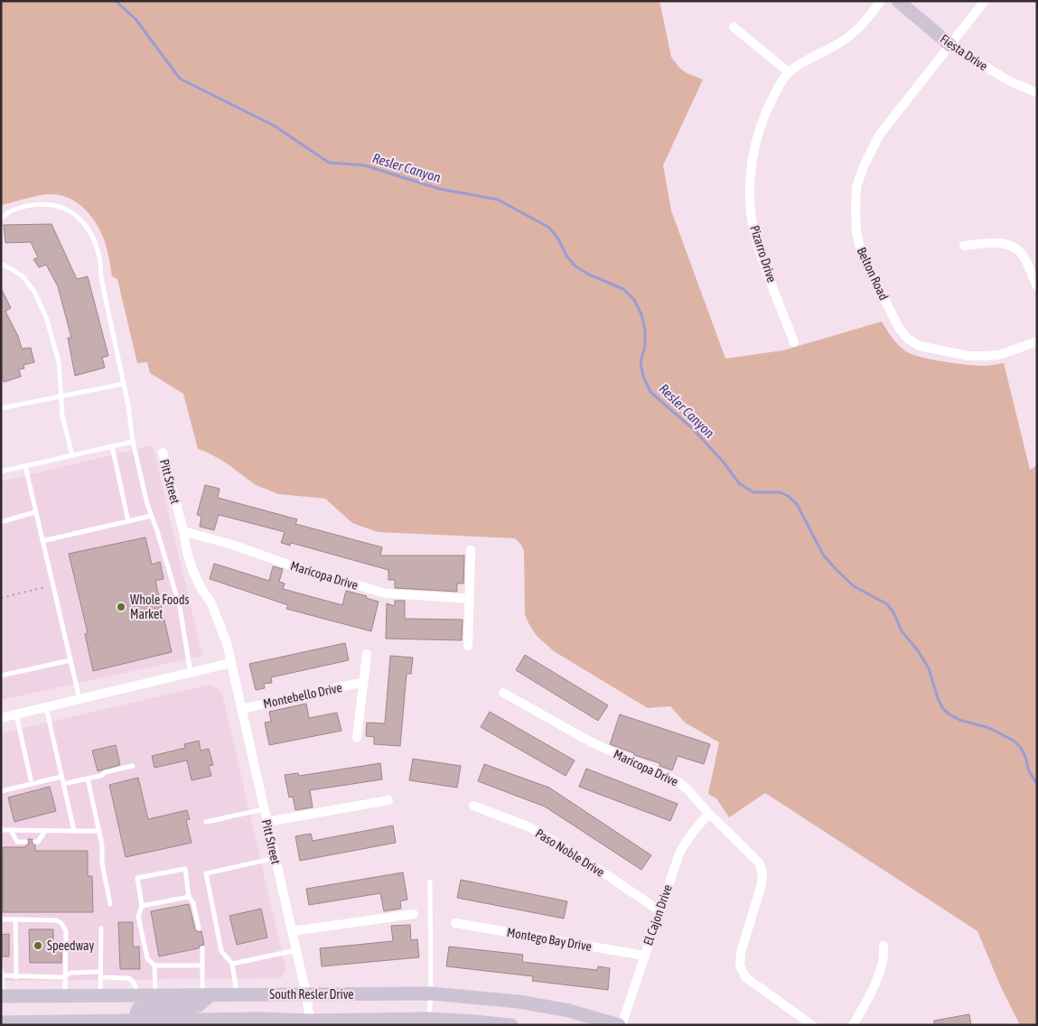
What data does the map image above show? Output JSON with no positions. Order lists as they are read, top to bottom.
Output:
{
  "streets": {
    "main road": ["Fiesta Drive", "South Resler Drive"],
    "street": [
      "Pizarro Drive",
      "Belton Road",
      "Pitt Street",
      "Maricopa Drive",
      "Montebello Drive",
      "Paso Noble Drive",
      "El Cajon Drive",
      "Montego Bay Drive"
    ]
  },
  "crossings": [
    ["Fiesta Drive", "Belton Road"],
    ["Pitt Street", "Maricopa Drive"],
    ["Pitt Street", "Montebello Drive"],
    ["Pitt Street", "South Resler Drive"],
    ["Maricopa Drive", "El Cajon Drive"],
    ["Paso Noble Drive", "El Cajon Drive"],
    ["El Cajon Drive", "Montego Bay Drive"],
    ["El Cajon Drive", "South Resler Drive"]
  ],
  "water": ["Resler Canyon"],
  "places": ["Whole Foods Market", "Speedway"]
}
